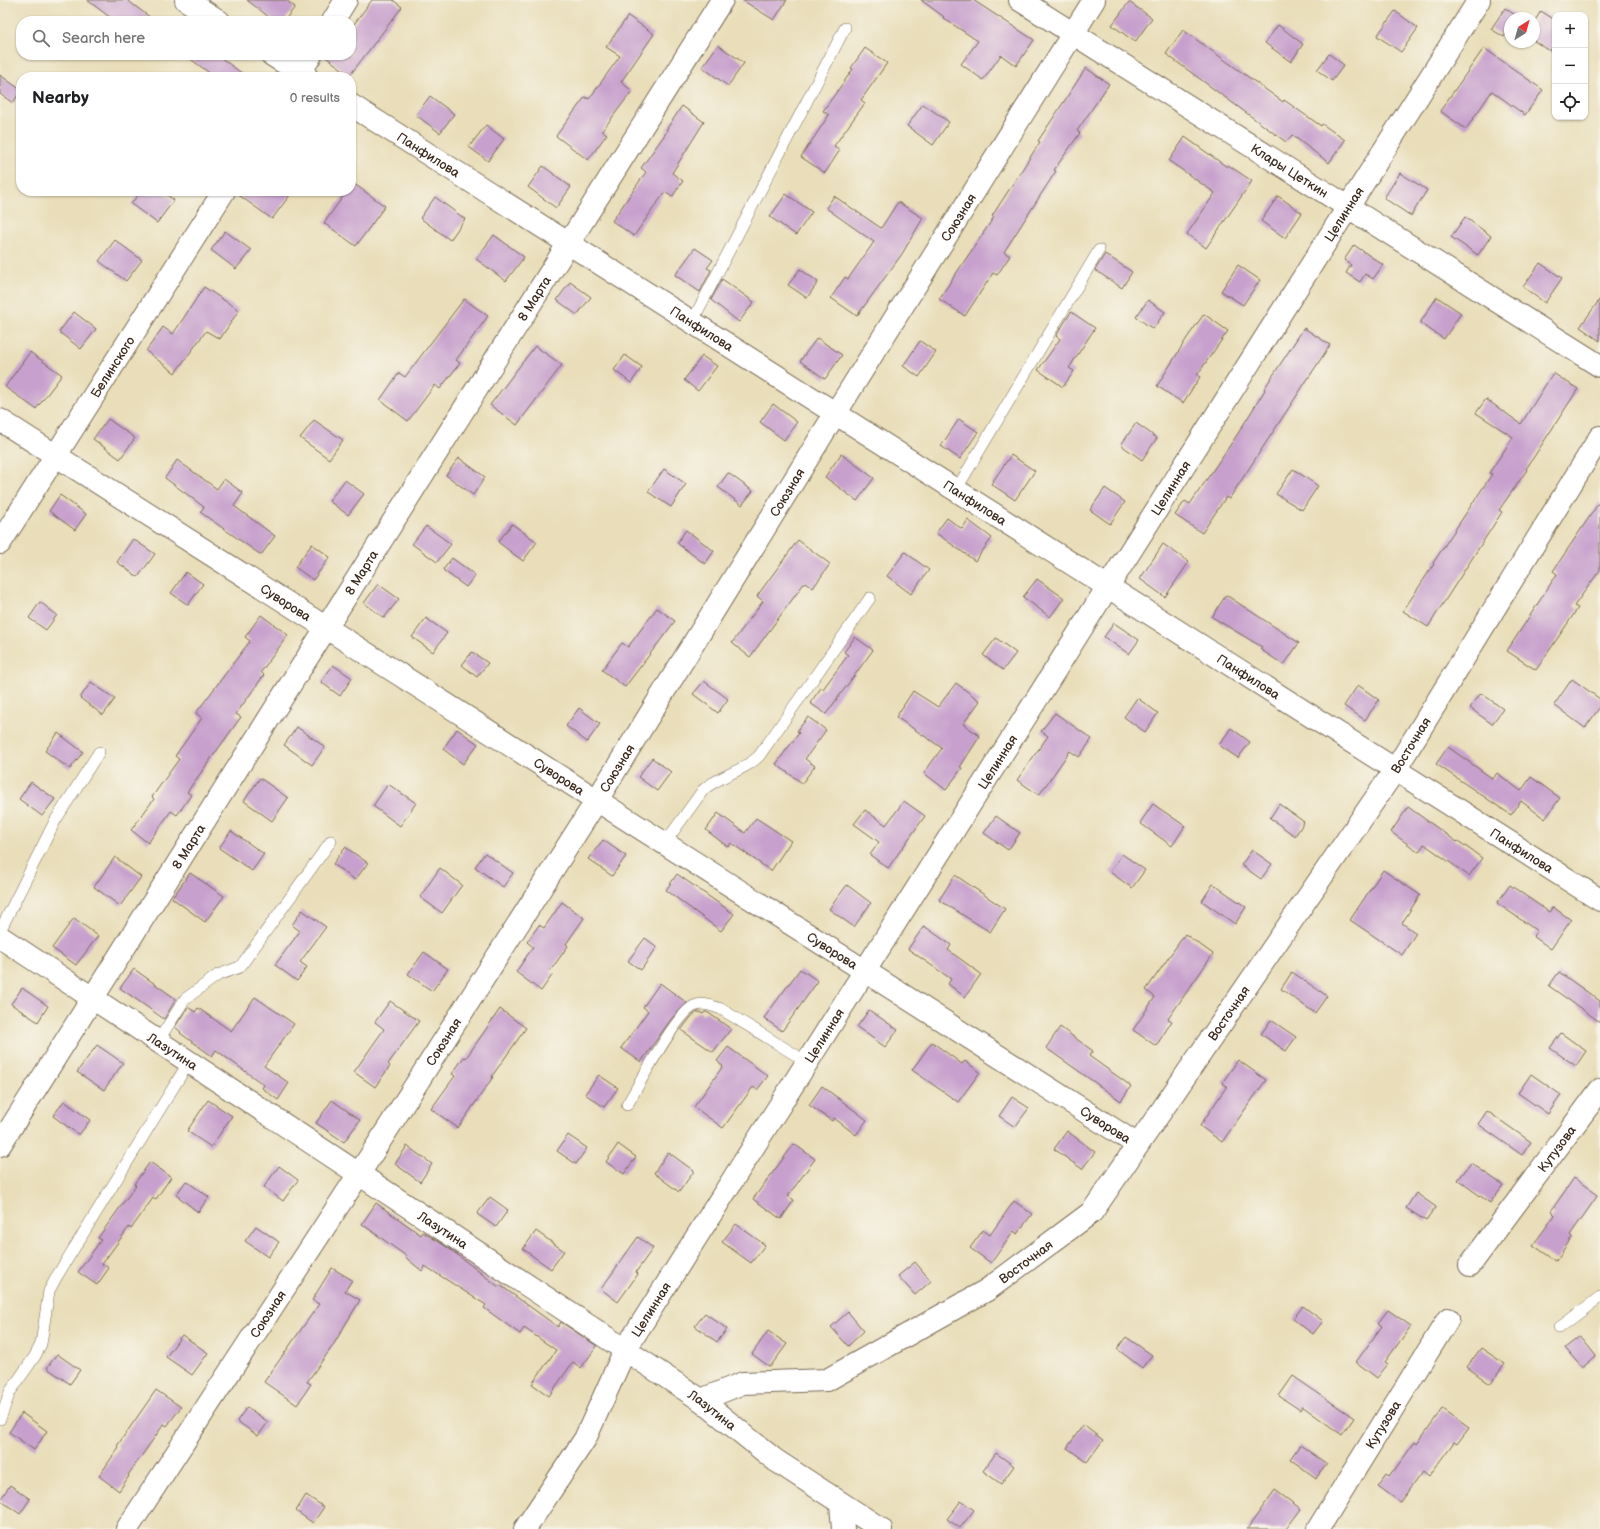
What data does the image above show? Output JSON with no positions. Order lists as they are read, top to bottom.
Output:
{
  "streets": {
    "street": [
      "Панфилова",
      "Клары Цеткин",
      "Целинная",
      "Союзная",
      "8 Марта",
      "Белинского",
      "Суворова",
      "Восточная",
      "Лазутина",
      "Кутузова"
    ]
  },
  "crossings": [
    ["Панфилова", "Целинная"],
    ["Панфилова", "Союзная"],
    ["Панфилова", "8 Марта"],
    ["Панфилова", "Восточная"],
    ["Клары Цеткин", "Целинная"],
    ["Клары Цеткин", "Союзная"],
    ["Целинная", "Суворова"],
    ["Целинная", "Лазутина"],
    ["Союзная", "Суворова"],
    ["Союзная", "Лазутина"],
    ["8 Марта", "Суворова"],
    ["8 Марта", "Лазутина"],
    ["Белинского", "Суворова"],
    ["Суворова", "Восточная"],
    ["Восточная", "Лазутина"]
  ],
  "north": "top right",
  "page": {
    "map_buttons": ["+", "−"],
    "search": "Search here",
    "heading": ["Nearby", "0 results"]
  }
}
